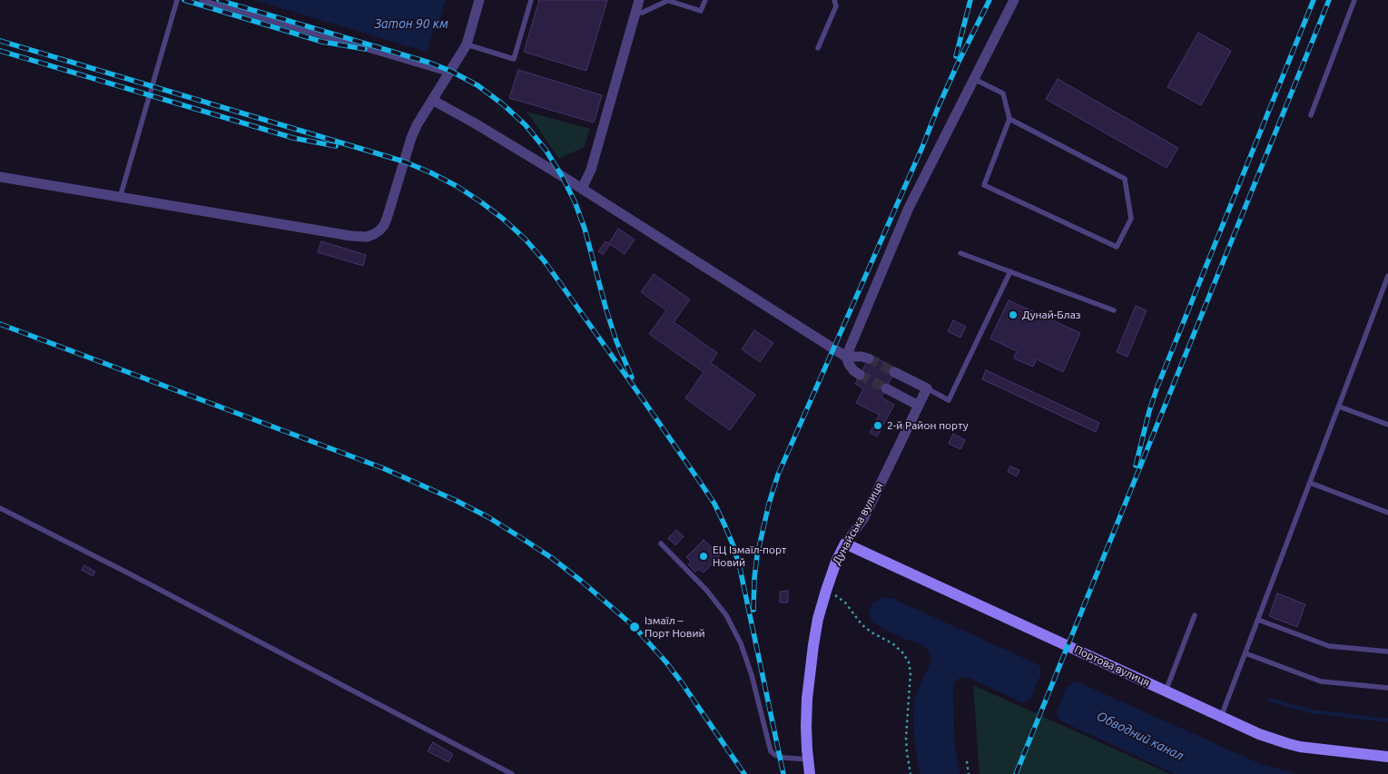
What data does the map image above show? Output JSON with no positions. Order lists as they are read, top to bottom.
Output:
{
  "streets": {
    "street": ["Дунайська вулиця", "Портова вулиця"]
  },
  "crossings": [
    ["Дунайська вулиця", "Портова вулиця"]
  ],
  "water": ["Затон 90 км", "Обводний канал"],
  "places": [
    "Дунай-Блаз",
    "2-й Район порту",
    "ЕЦ Ізмаїл-порт Новий",
    "Ізмаїл – Порт Новий"
  ]
}
